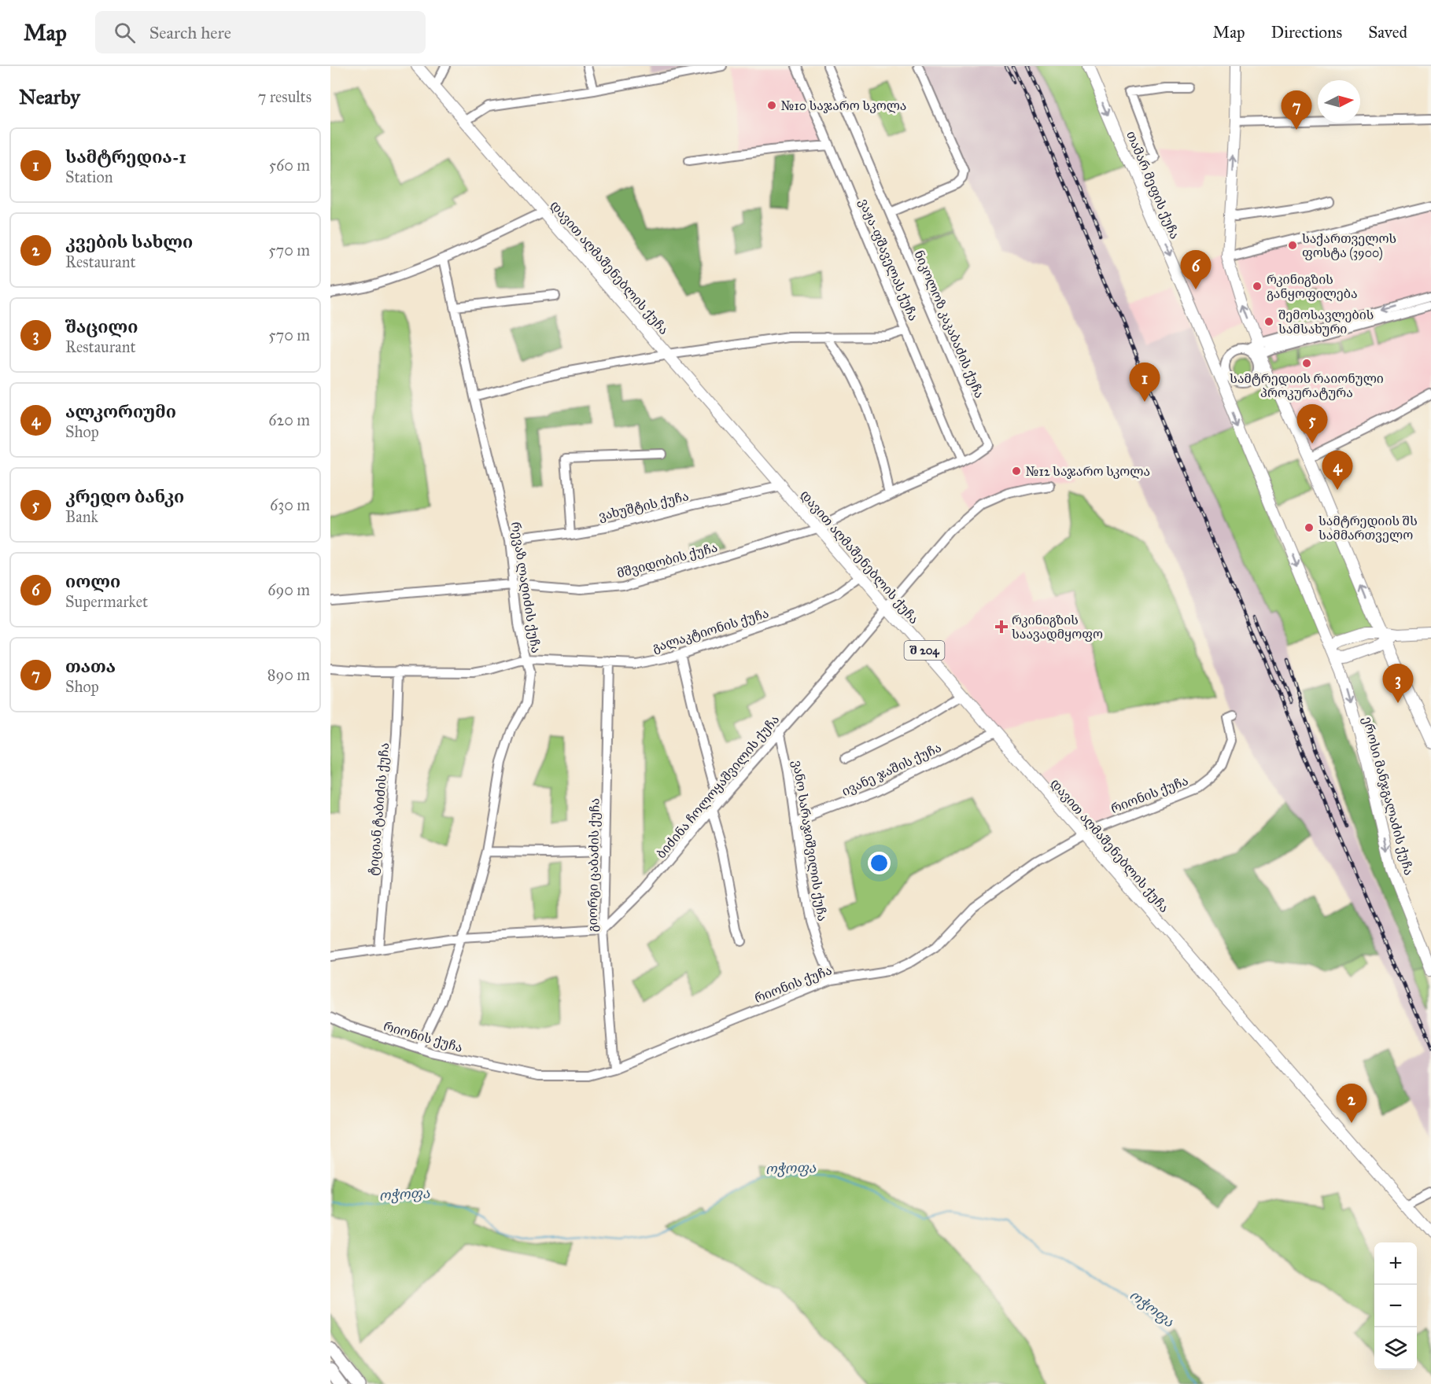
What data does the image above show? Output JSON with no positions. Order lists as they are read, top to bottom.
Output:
{
  "streets": {
    "main road": [
      "თამარ მეფის ქუჩა",
      "დავით აღმაშენებლის ქუჩა",
      "შ 204",
      "ეროსი მანჯგალაძის ქუჩა"
    ],
    "street": [
      "ვაჟა-ფშაველას ქუჩა",
      "ნიკოლოზ კაკაბაძის ქუჩა",
      "ვახუშტის ქუჩა",
      "მშვიდობის ქუჩა",
      "რევაზ ლაღიძის ქუჩა",
      "გალაკტიონის ქუჩა",
      "ივანე ჯაშის ქუჩა",
      "ბიძინა ჩოლოყაშვილის ქუჩა",
      "რიონის ქუჩა",
      "ტიციან ტაბიძის ქუჩა",
      "ვანო სარაჯიშვილის ქუჩა",
      "გიორგი ცაბაძის ქუჩა"
    ]
  },
  "crossings": [
    ["თამარ მეფის ქუჩა", "ეროსი მანჯგალაძის ქუჩა"],
    ["ვაჟა-ფშაველას ქუჩა", "მშვიდობის ქუჩა"],
    ["დავით აღმაშენებლის ქუჩა", "ვახუშტის ქუჩა"],
    ["დავით აღმაშენებლის ქუჩა", "მშვიდობის ქუჩა"],
    ["დავით აღმაშენებლის ქუჩა", "გალაკტიონის ქუჩა"],
    ["დავით აღმაშენებლის ქუჩა", "ივანე ჯაშის ქუჩა"],
    ["დავით აღმაშენებლის ქუჩა", "ბიძინა ჩოლოყაშვილის ქუჩა"],
    ["დავით აღმაშენებლის ქუჩა", "რიონის ქუჩა"],
    ["ნიკოლოზ კაკაბაძის ქუჩა", "მშვიდობის ქუჩა"],
    ["ვახუშტის ქუჩა", "რევაზ ლაღიძის ქუჩა"],
    ["მშვიდობის ქუჩა", "რევაზ ლაღიძის ქუჩა"],
    ["რევაზ ლაღიძის ქუჩა", "გალაკტიონის ქუჩა"],
    ["რევაზ ლაღიძის ქუჩა", "რიონის ქუჩა"],
    ["გალაკტიონის ქუჩა", "ტიციან ტაბიძის ქუჩა"],
    ["გალაკტიონის ქუჩა", "გიორგი ცაბაძის ქუჩა"],
    ["ივანე ჯაშის ქუჩა", "ვანო სარაჯიშვილის ქუჩა"],
    ["ბიძინა ჩოლოყაშვილის ქუჩა", "ვანო სარაჯიშვილის ქუჩა"],
    ["ბიძინა ჩოლოყაშვილის ქუჩა", "გიორგი ცაბაძის ქუჩა"],
    ["რიონის ქუჩა", "ვანო სარაჯიშვილის ქუჩა"],
    ["რიონის ქუჩა", "გიორგი ცაბაძის ქუჩა"]
  ],
  "water": ["ოჭოფა"],
  "places": {
    "other": [
      "№10 საჯარო სკოლა",
      "საქართველოს ფოსტა (3900)",
      "რკინიგზის განყოფილება",
      "შემოსავლების სამსახური",
      "სამტრედიის რაიონული პროკურატურა",
      "№12 საჯარო სკოლა",
      "სამტრედიის შს სამმართველო"
    ],
    "health": ["რკინიგზის საავადმყოფო"]
  },
  "north": "right",
  "page": {
    "header": "Map",
    "search": "Search here",
    "nav": ["Map", "Directions", "Saved"],
    "heading": ["Nearby", "7 results"],
    "pins": [
      "7",
      "6",
      "1",
      "5",
      "4",
      "3",
      "2"
    ],
    "list": [
      {
        "mark": "1",
        "name": "სამტრედია-1",
        "note": "Station",
        "value": "560 m"
      },
      {
        "mark": "2",
        "name": "კვების სახლი",
        "note": "Restaurant",
        "value": "570 m"
      },
      {
        "mark": "3",
        "name": "შაცილი",
        "note": "Restaurant",
        "value": "570 m"
      },
      {
        "mark": "4",
        "name": "ალკორიუმი",
        "note": "Shop",
        "value": "620 m"
      },
      {
        "mark": "5",
        "name": "კრედო ბანკი",
        "note": "Bank",
        "value": "630 m"
      },
      {
        "mark": "6",
        "name": "იოლი",
        "note": "Supermarket",
        "value": "690 m"
      },
      {
        "mark": "7",
        "name": "თათა",
        "note": "Shop",
        "value": "890 m"
      }
    ],
    "map_buttons": ["+", "−"]
  }
}
